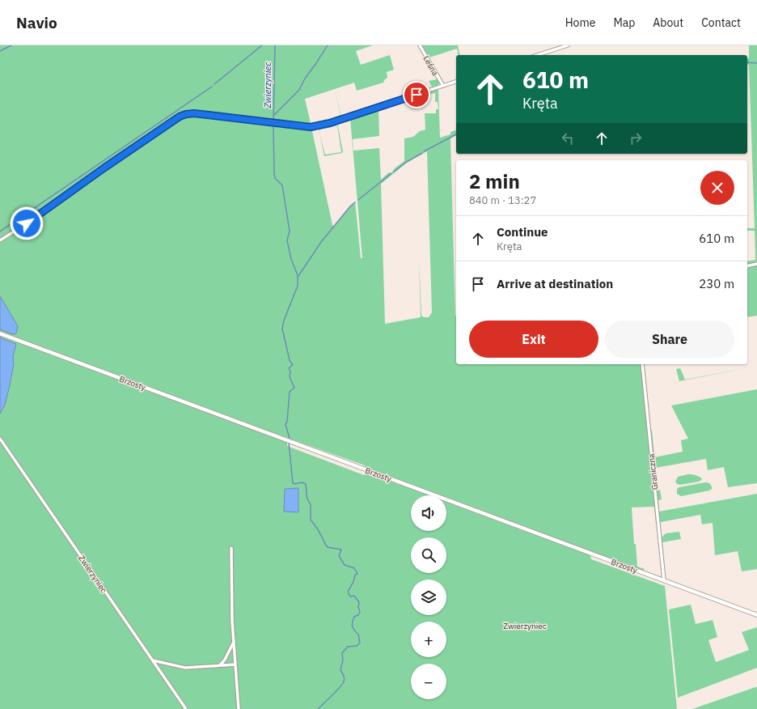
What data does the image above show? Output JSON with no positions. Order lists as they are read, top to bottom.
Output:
{
  "streets": {
    "street": [
      "Leśna",
      "Brzosty",
      "Graniczna",
      "Zwierzyniec"
    ]
  },
  "crossings": [
    ["Brzosty", "Graniczna"]
  ],
  "water": ["Zwierzyniec"],
  "parks": ["Zwierzyniec"],
  "page": {
    "header": "Navio",
    "nav": [
      "Home",
      "Map",
      "About",
      "Contact"
    ],
    "turn": ["610 m", "Kręta"],
    "heading": ["2 min", "840 m · 13:27"],
    "list": [
      {
        "name": "Continue",
        "note": "Kręta",
        "value": "610 m"
      },
      {
        "name": "Arrive at destination",
        "value": "230 m"
      }
    ],
    "buttons": ["Exit", "Share"],
    "map_buttons": ["+", "−"]
  }
}
